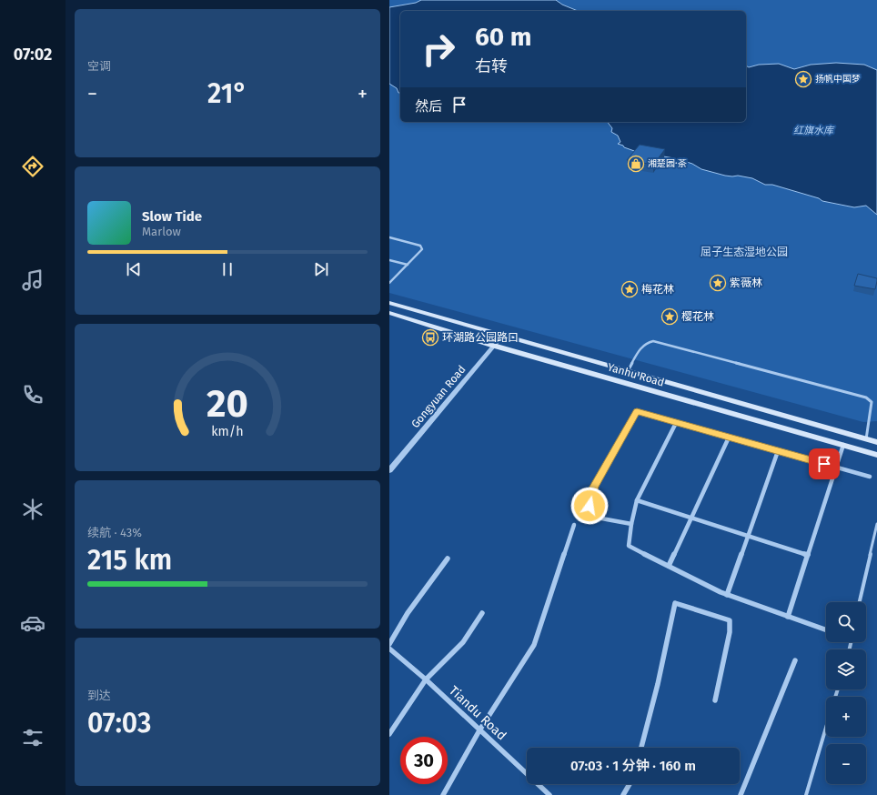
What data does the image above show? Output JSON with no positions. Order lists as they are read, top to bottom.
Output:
{
  "streets": {
    "main road": ["Yanhu Road"],
    "street": ["Gongyuan Road", "Tiandu Road"]
  },
  "crossings": [
    ["Yanhu Road", "Gongyuan Road"]
  ],
  "water": ["红旗水库"],
  "parks": ["屈子生态湿地公园"],
  "places": {
    "place": [
      "扬帆中国梦",
      "紫薇林",
      "梅花林",
      "樱花林"
    ],
    "shop": ["湘楚园·茶"],
    "bus stop": ["环湖路公园路口"]
  },
  "page": {
    "tabs": "07:02",
    "tile": [
      "空调",
      ["续航 · 43%", "215 km"],
      ["到达", "07:03"]
    ],
    "turn": ["60 m", "右转"],
    "heat": ["−", "21°", "+"],
    "then": "然后",
    "song": ["Slow Tide", "Marlow"],
    "map_buttons": ["+", "−"],
    "limit": "30",
    "trip": "07:03 · 1 分钟 · 160 m",
    "gauge": ["20", "km/h"]
  }
}
